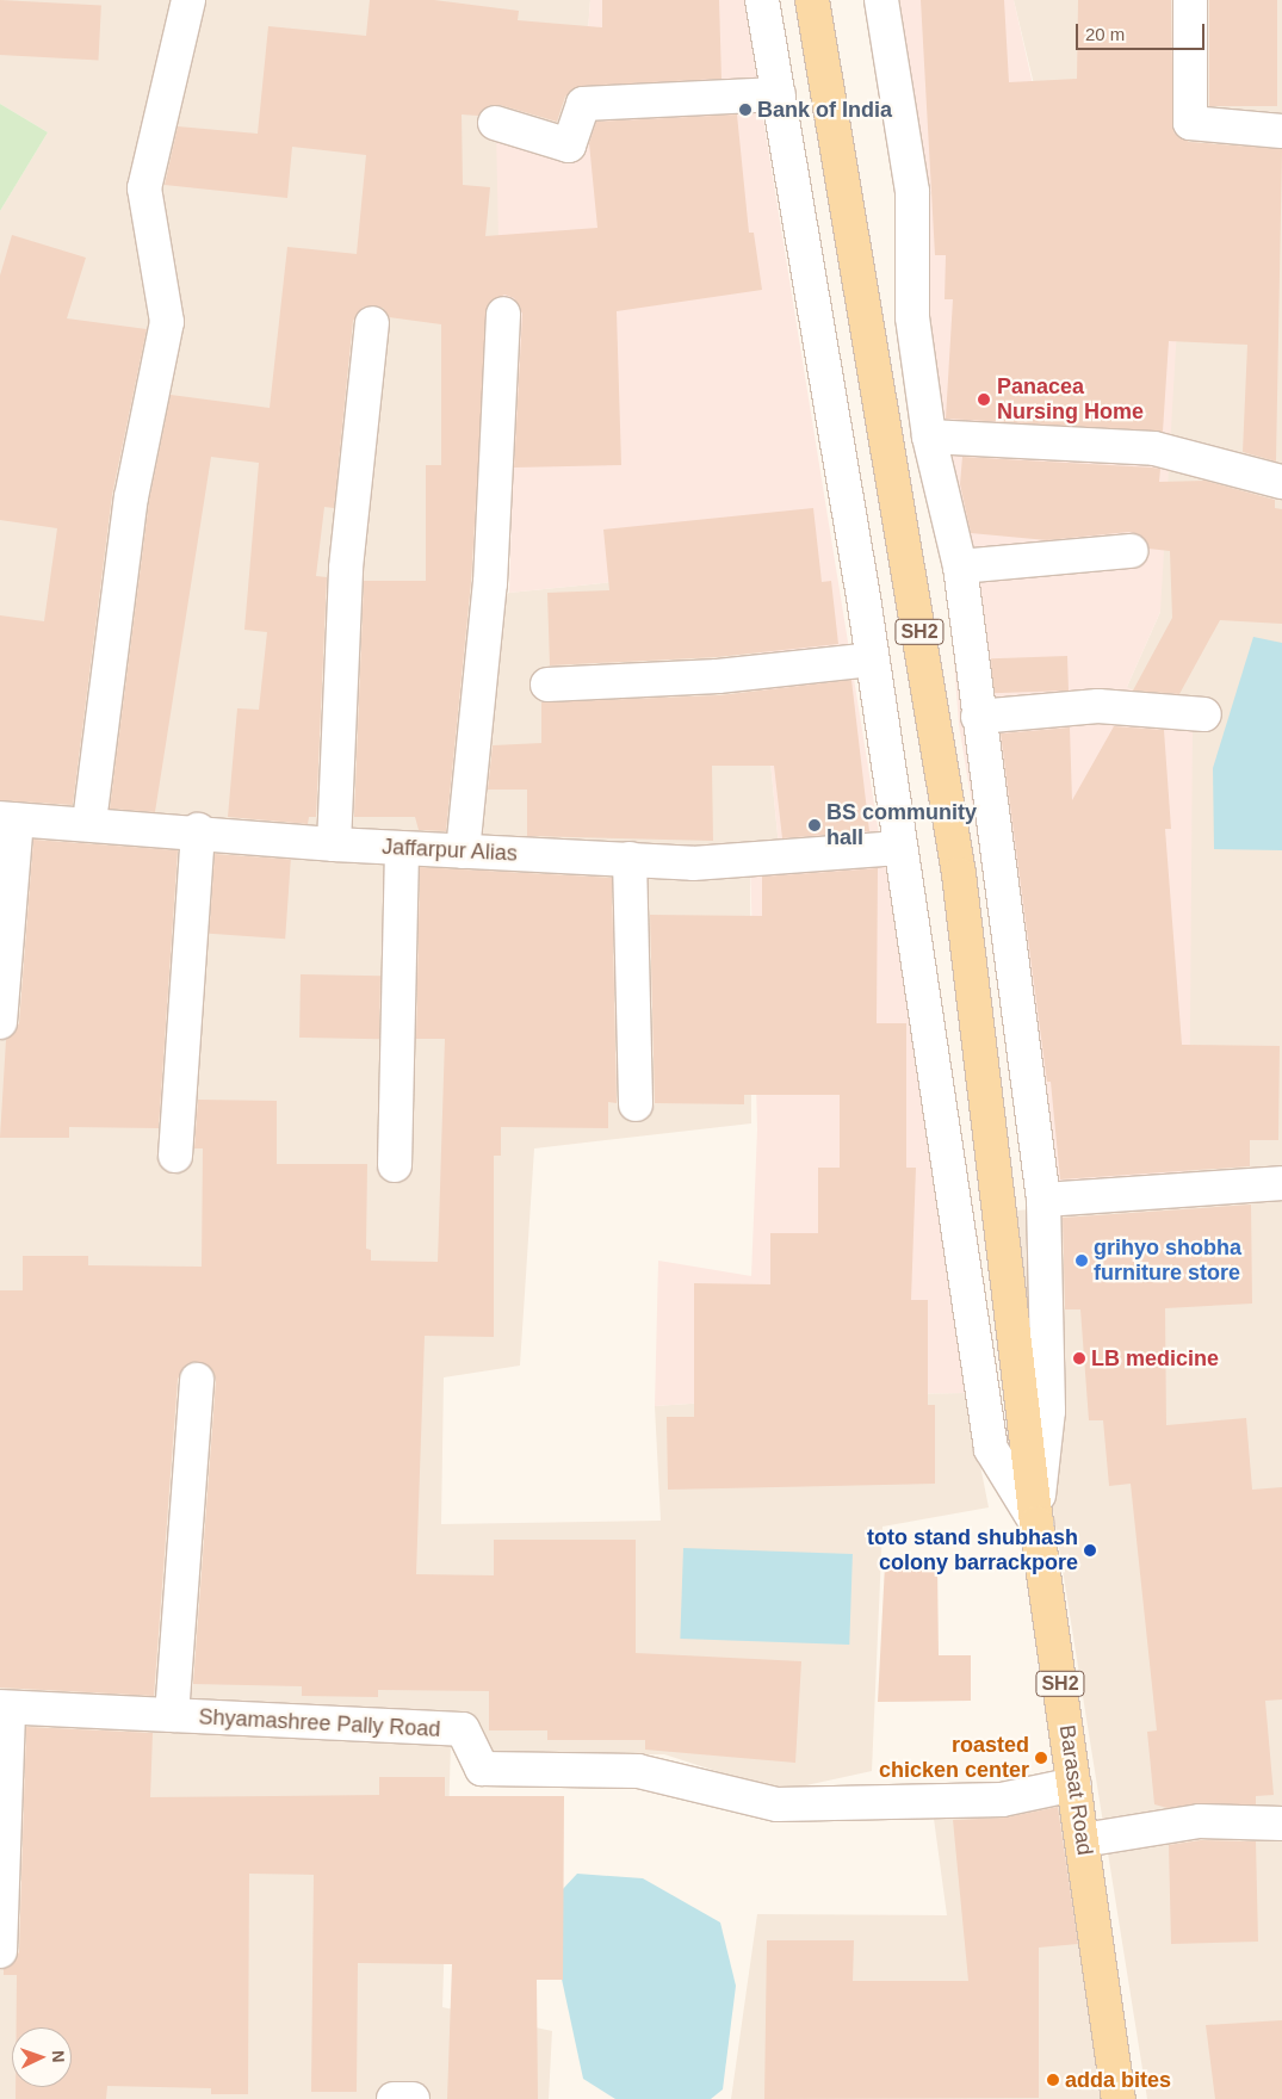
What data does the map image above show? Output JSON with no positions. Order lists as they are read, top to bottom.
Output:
{
  "streets": {
    "main road": ["SH2", "Barasat Road"],
    "street": ["Jaffarpur Alias", "Shyamashree Pally Road"]
  },
  "crossings": [
    ["Shyamashree Pally Road", "Barasat Road"]
  ],
  "places": [
    "Bank of India",
    "Panacea Nursing Home",
    "BS community hall",
    "grihyo shobha furniture store",
    "LB medicine",
    "toto stand shubhash colony barrackpore",
    "roasted chicken center",
    "adda bites"
  ],
  "scale_bar": "20 m",
  "north": "right"
}
